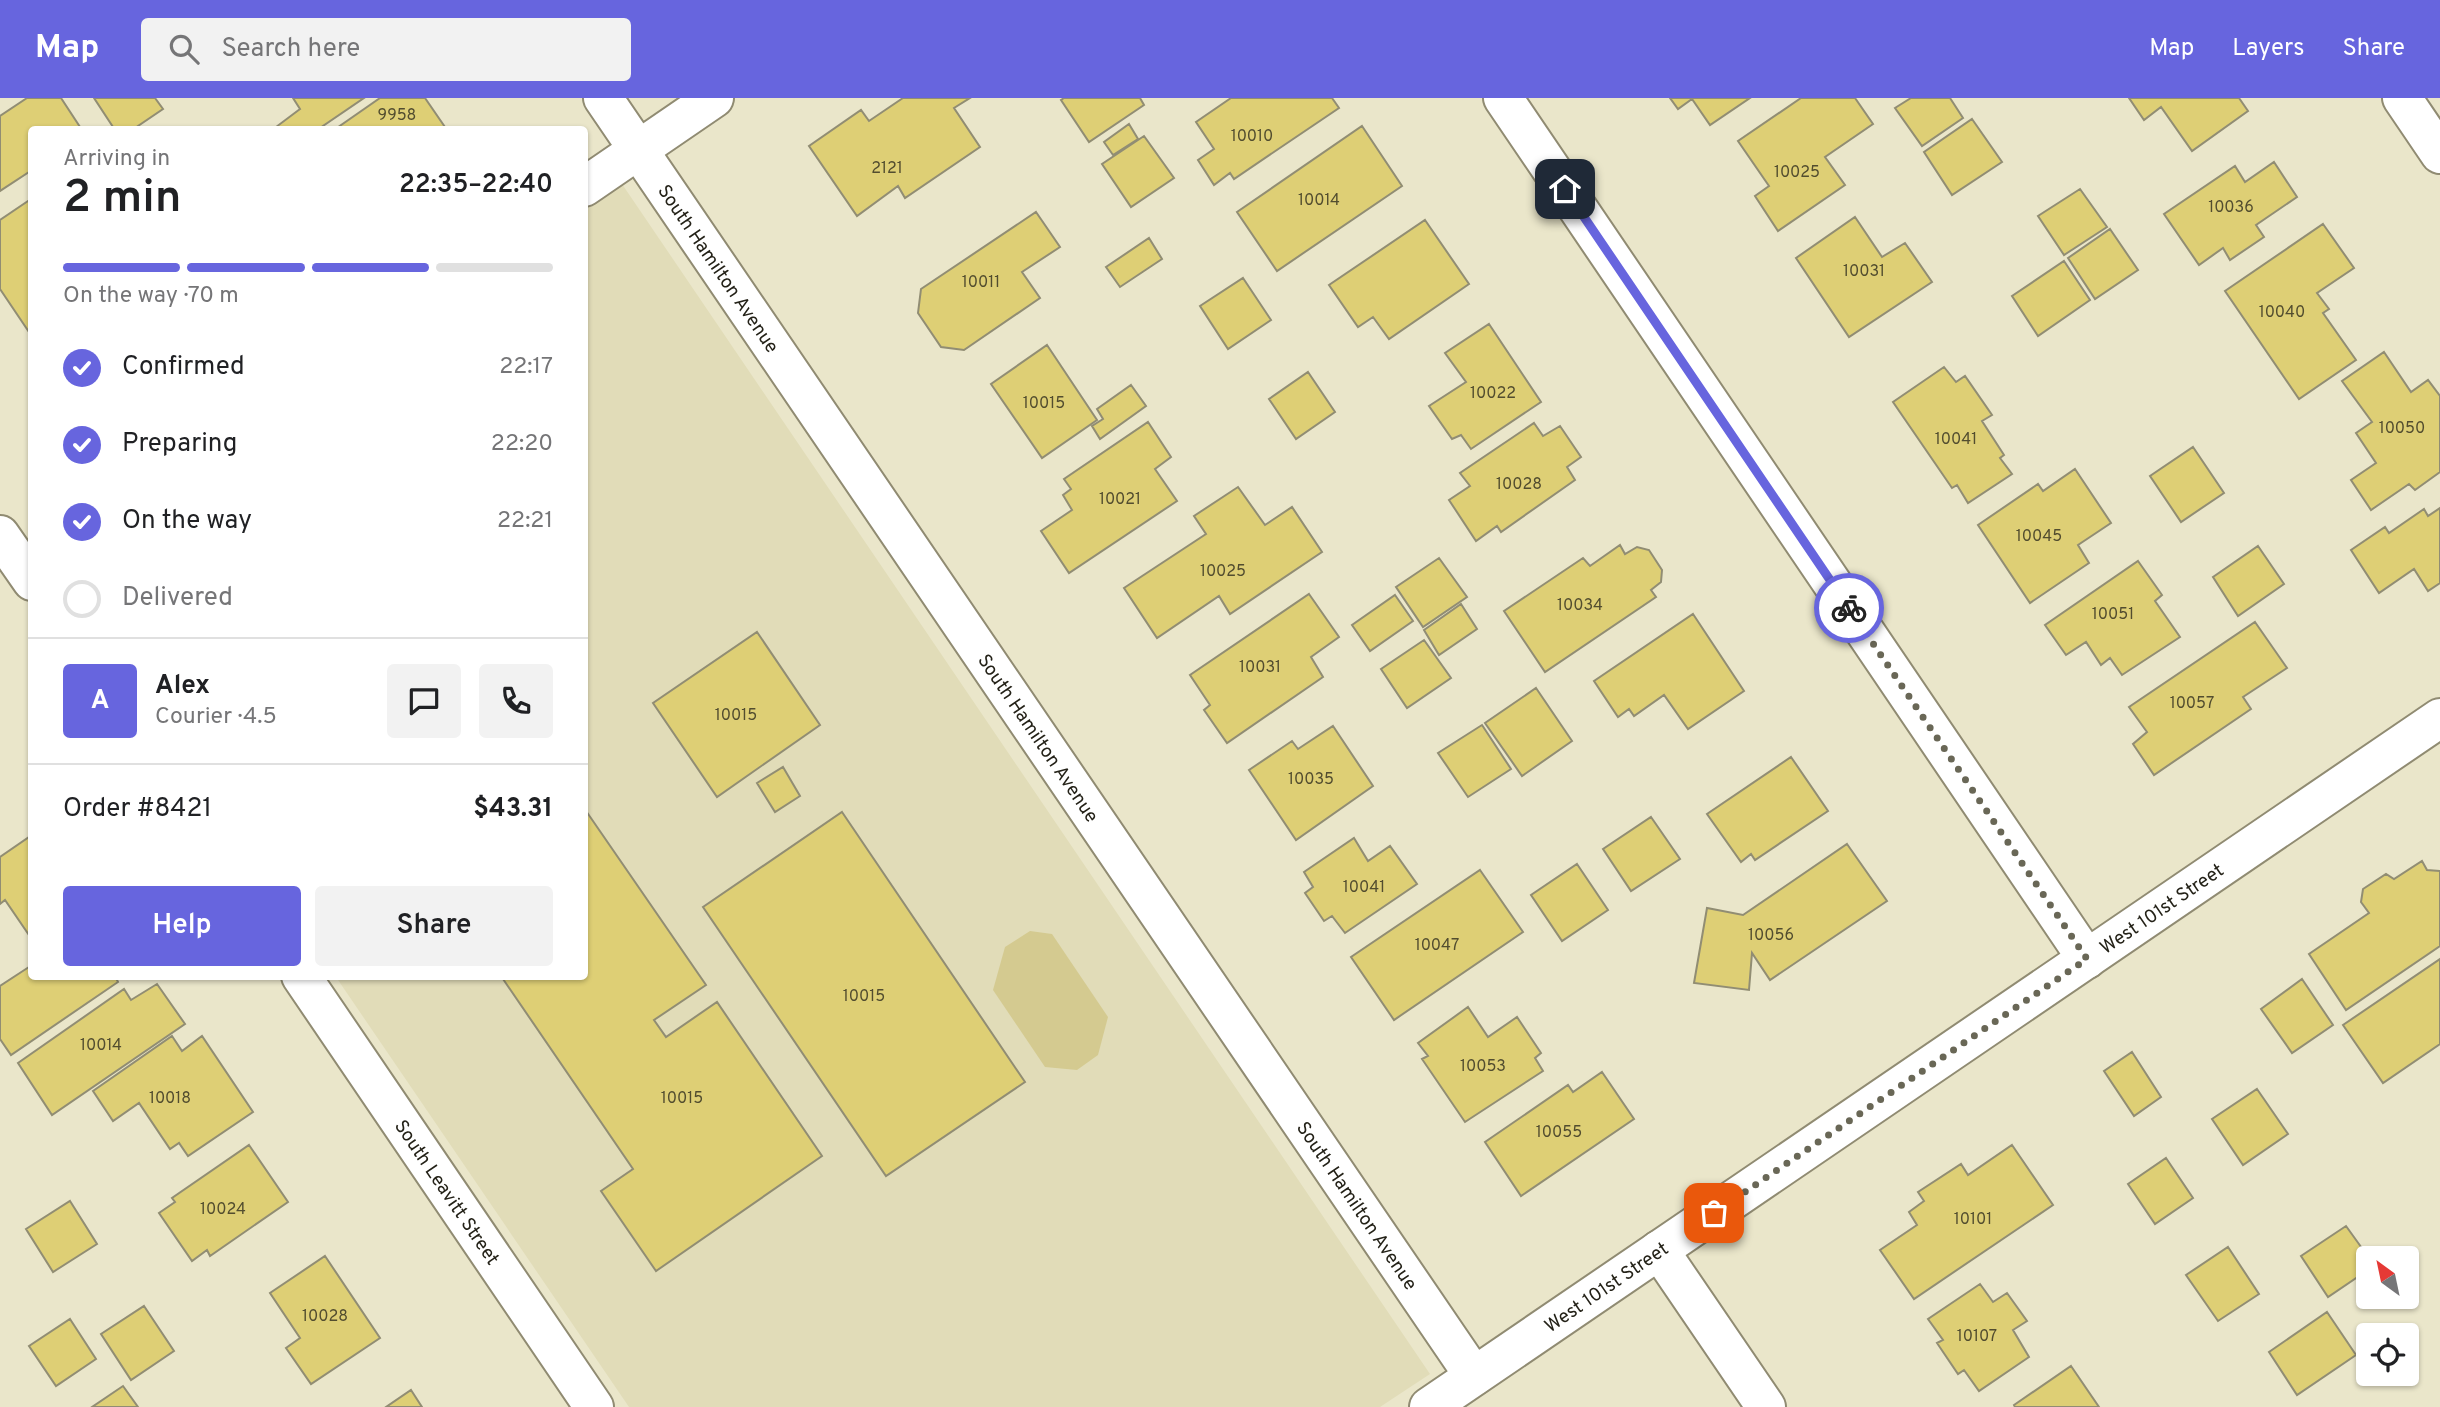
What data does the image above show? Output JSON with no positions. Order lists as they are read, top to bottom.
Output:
{
  "streets": {
    "street": ["South Hamilton Avenue", "West 101st Street", "South Leavitt Street"]
  },
  "crossings": [
    ["South Hamilton Avenue", "West 101st Street"]
  ],
  "house_numbers": [
    "9958",
    "10010",
    "2121",
    "10025",
    "10014",
    "10036",
    "10031",
    "10011",
    "10040",
    "10022",
    "10015",
    "10050",
    "10041",
    "10028",
    "10021",
    "10045",
    "10025",
    "10034",
    "10051",
    "10031",
    "10057",
    "10015",
    "10035",
    "10041",
    "10056",
    "10047",
    "10015",
    "10014",
    "10053",
    "10018",
    "10015",
    "10055",
    "10024",
    "10101",
    "10028",
    "10107"
  ],
  "north": "top left",
  "page": {
    "header": "Map",
    "search": "Search here",
    "nav": ["Map", "Layers", "Share"],
    "heading": ["2 min", "Arriving in", "22:35–22:40"],
    "panel": [
      "Alex",
      "Courier · 4.5",
      "Order #8421",
      "$43.31"
    ],
    "bar": "On the way · 70 m",
    "list": [
      ["Confirmed", "22:17"],
      ["Preparing", "22:20"],
      ["On the way", "22:21"],
      "Delivered"
    ],
    "round": "A",
    "buttons": ["Help", "Share"]
  }
}
